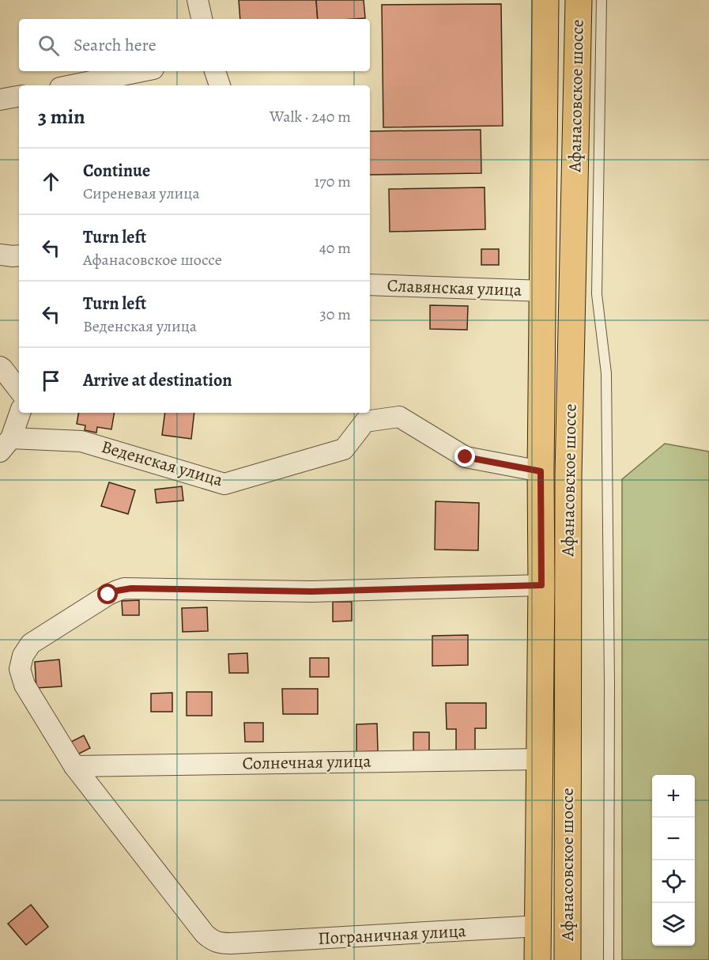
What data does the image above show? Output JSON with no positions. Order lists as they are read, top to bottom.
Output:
{
  "streets": {
    "main road": ["Афанасовское шоссе"],
    "street": [
      "Славянская улица",
      "Веденская улица",
      "Солнечная улица",
      "Пограничная улица"
    ]
  },
  "crossings": [
    ["Афанасовское шоссе", "Славянская улица"],
    ["Афанасовское шоссе", "Веденская улица"],
    ["Афанасовское шоссе", "Солнечная улица"],
    ["Афанасовское шоссе", "Пограничная улица"],
    ["Солнечная улица", "Пограничная улица"]
  ],
  "page": {
    "search": "Search here",
    "heading": ["3 min", "Walk · 240 m"],
    "list": [
      ["Continue", "Сиреневая улица", "170 m"],
      ["Turn left", "Афанасовское шоссе", "40 m"],
      ["Turn left", "Веденская улица", "30 m"],
      "Arrive at destination"
    ],
    "map_buttons": ["+", "−"]
  }
}
